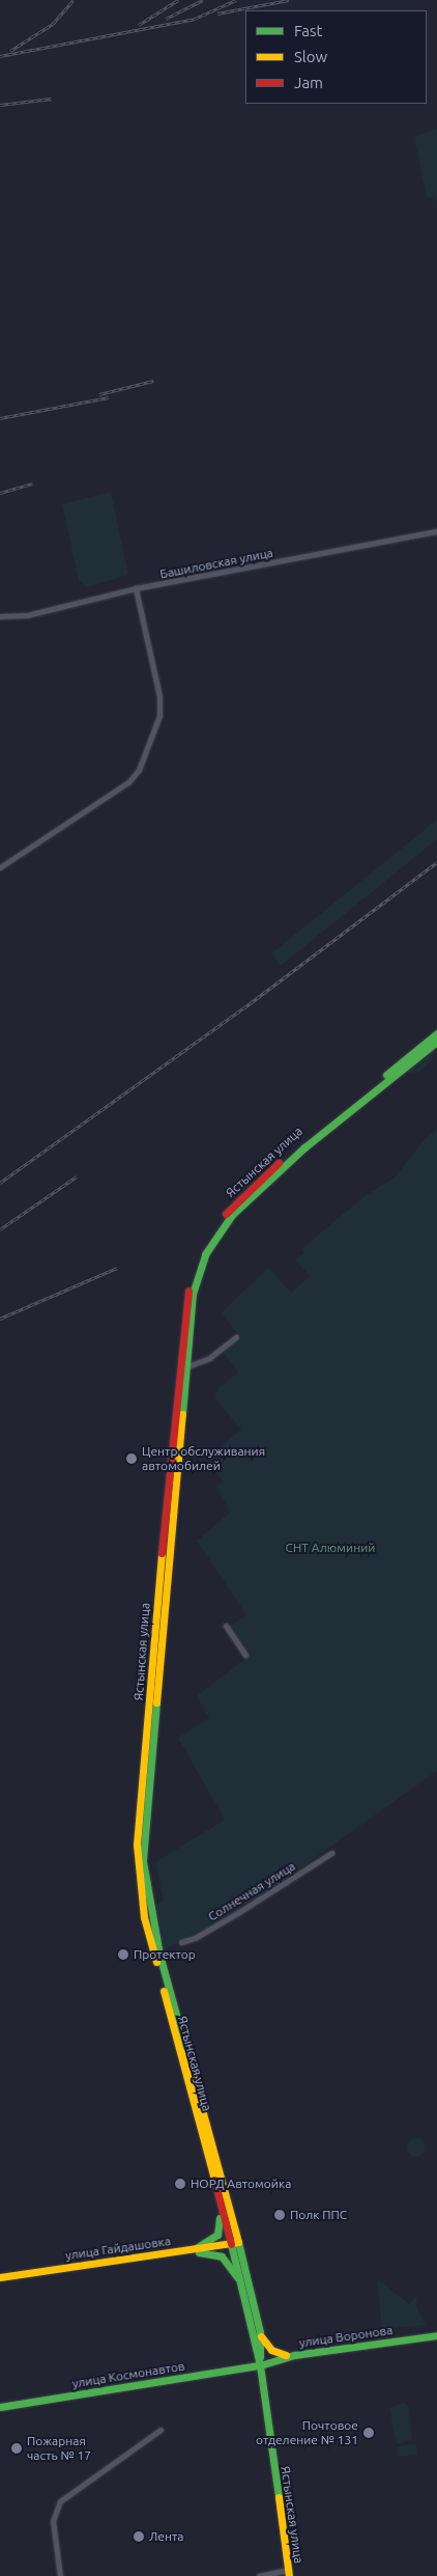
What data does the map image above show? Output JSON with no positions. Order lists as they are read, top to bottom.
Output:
{
  "streets": {
    "main road": [
      "Ястынская улица",
      "улица Гайдашовка",
      "улица Воронова",
      "улица Космонавтов"
    ],
    "street": ["Башиловская улица", "Солнечная улица"]
  },
  "crossings": [
    ["Ястынская улица", "улица Гайдашовка"],
    ["Ястынская улица", "улица Воронова"],
    ["Ястынская улица", "улица Космонавтов"],
    ["улица Воронова", "улица Космонавтов"]
  ],
  "parks": ["СНТ Алюминий"],
  "places": [
    "Центр обслуживания автомобилей",
    "Протектор",
    "НОРД Автомойка",
    "Полк ППС",
    "Почтовое отделение № 131",
    "Пожарная часть № 17",
    "Лента"
  ],
  "legend": ["Fast", "Slow", "Jam"]
}
